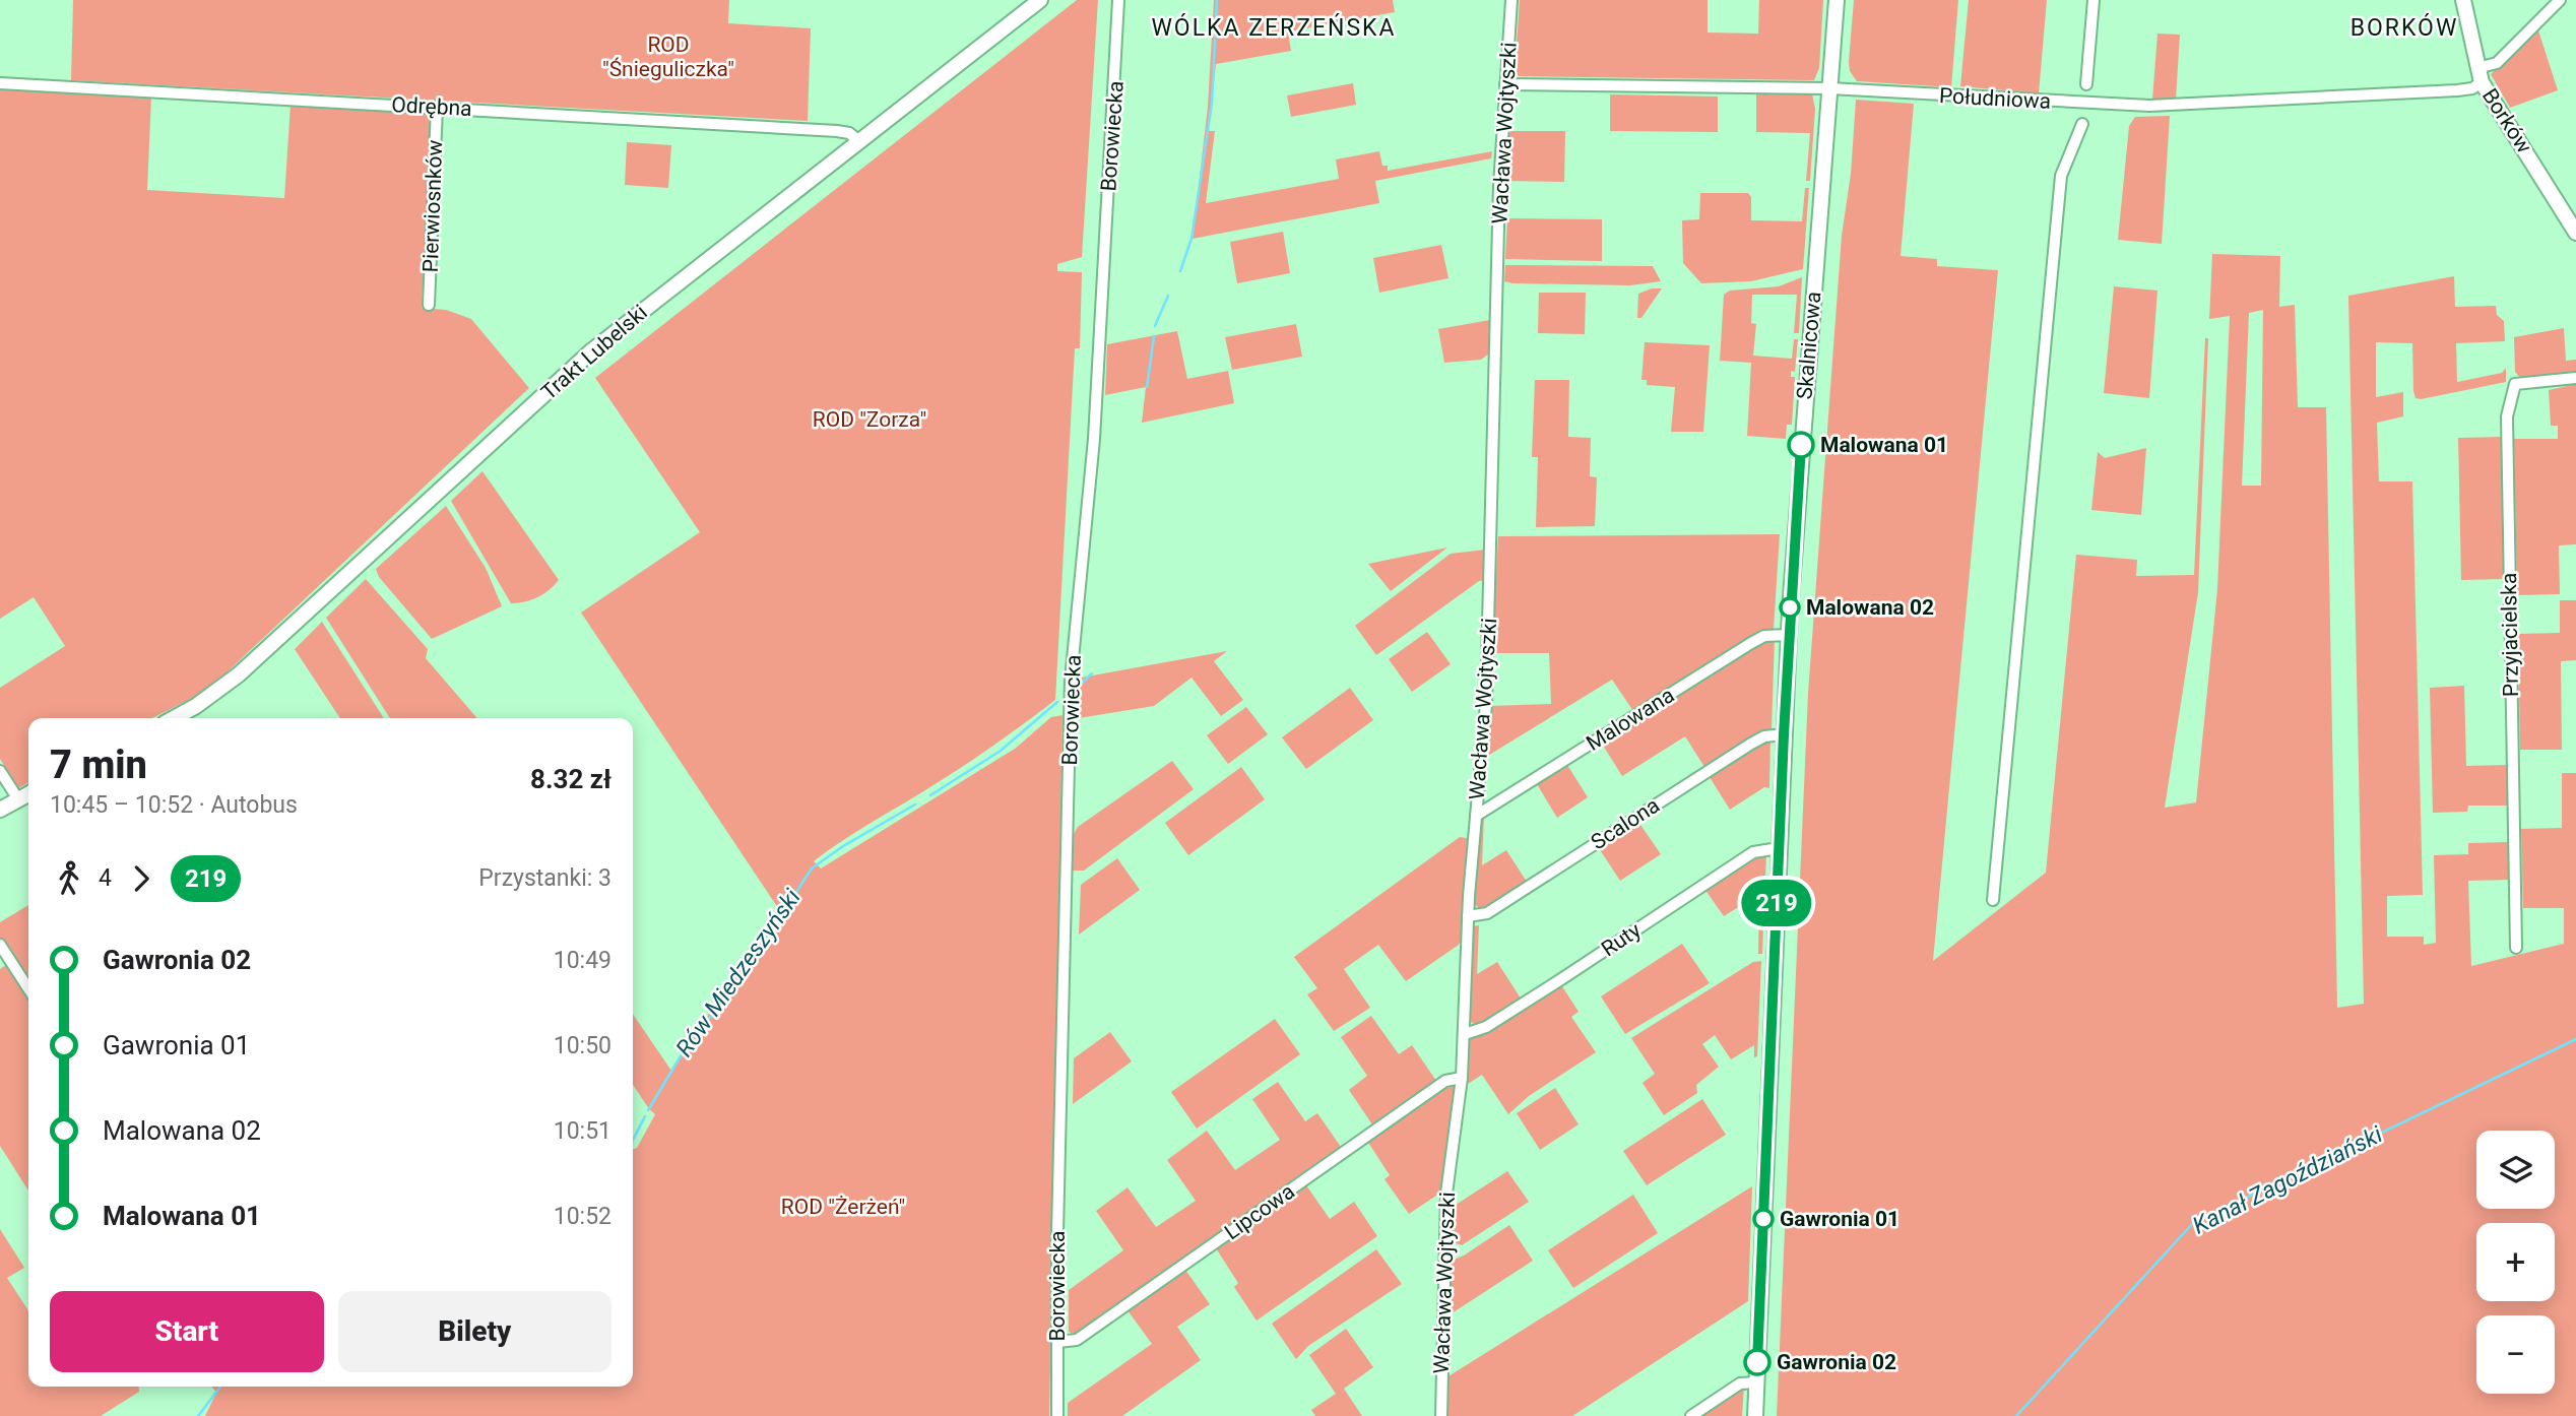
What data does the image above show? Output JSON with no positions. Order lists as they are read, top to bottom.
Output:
{
  "streets": {
    "street": [
      "Południowa",
      "Odrębna",
      "Borków",
      "Wacława Wojtyszki",
      "Borowiecka",
      "Pierwiosnków",
      "Skalnicowa",
      "Trakt Lubelski",
      "Przyjacielska",
      "Malowana",
      "Scalona",
      "Ruty",
      "Lipcowa"
    ]
  },
  "crossings": [
    ["Południowa", "Borków"],
    ["Południowa", "Wacława Wojtyszki"],
    ["Południowa", "Skalnicowa"],
    ["Odrębna", "Pierwiosnków"],
    ["Odrębna", "Trakt Lubelski"],
    ["Wacława Wojtyszki", "Malowana"],
    ["Wacława Wojtyszki", "Scalona"],
    ["Wacława Wojtyszki", "Ruty"],
    ["Wacława Wojtyszki", "Lipcowa"],
    ["Borowiecka", "Lipcowa"],
    ["Skalnicowa", "Malowana"],
    ["Skalnicowa", "Scalona"],
    ["Skalnicowa", "Ruty"]
  ],
  "districts": ["WÓLKA ZERZEŃSKA", "BORKÓW"],
  "water": ["Rów Miedzeszyński", "Kanał Zagoździański"],
  "parks": ["ROD \"Śnieguliczka\"", "ROD \"Zorza\"", "ROD \"Żerżeń\""],
  "places": [
    "Malowana 01",
    "Malowana 02",
    "Gawronia 01",
    "Gawronia 02"
  ],
  "lines": ["bus line 219"],
  "page": {
    "on_map": "219",
    "heading": ["7 min", "10:45 – 10:52 · Autobus", "8.32 zł"],
    "legs": ["4", "219", "Przystanki: 3"],
    "list": [
      {
        "name": "Gawronia 02",
        "value": "10:49"
      },
      {
        "name": "Gawronia 01",
        "value": "10:50"
      },
      {
        "name": "Malowana 02",
        "value": "10:51"
      },
      {
        "name": "Malowana 01",
        "value": "10:52"
      }
    ],
    "map_buttons": ["+", "−"],
    "buttons": ["Start", "Bilety"]
  }
}
